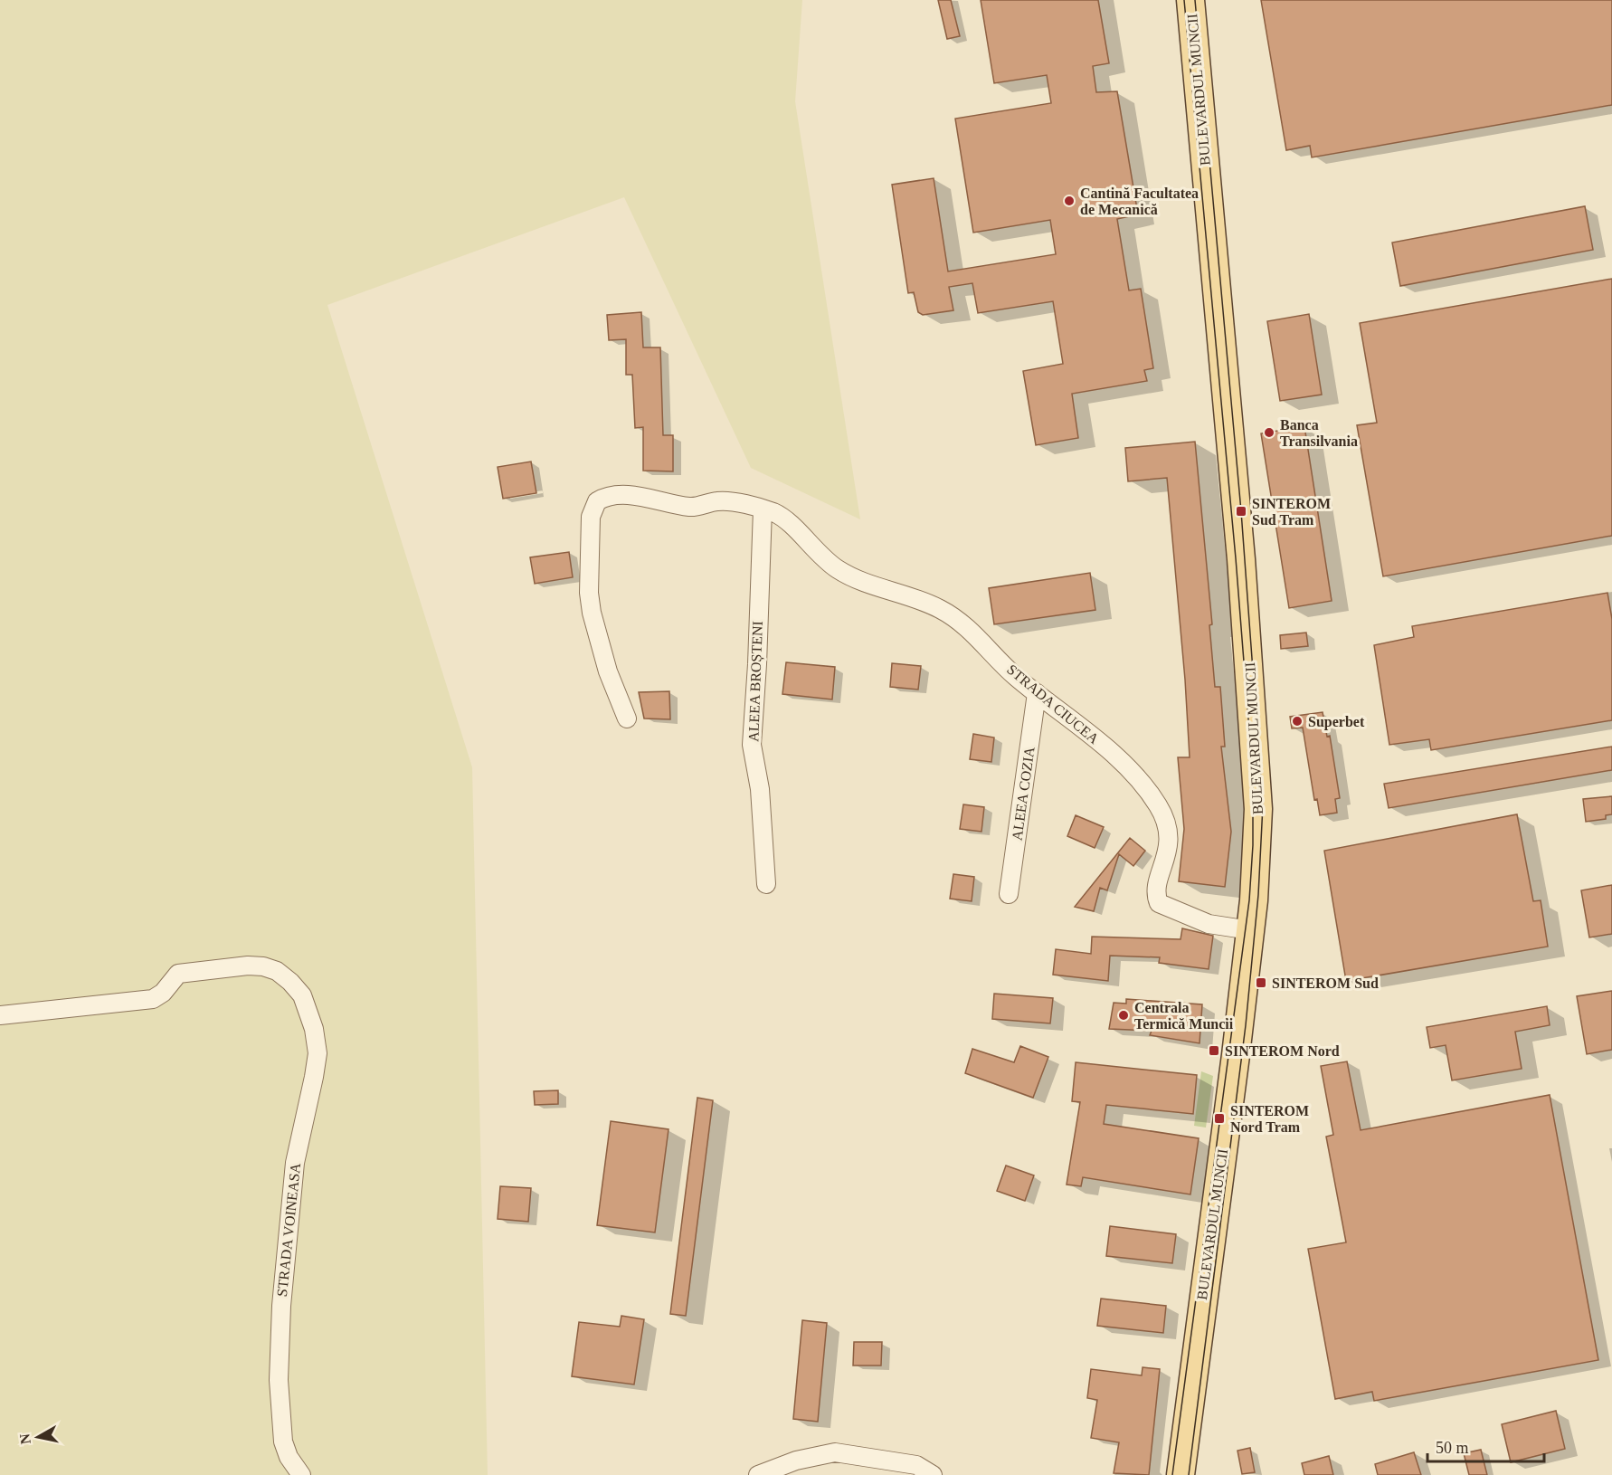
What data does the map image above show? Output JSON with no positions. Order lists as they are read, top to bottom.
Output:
{
  "streets": {
    "main road": ["BULEVARDUL MUNCII"],
    "street": [
      "ALEEA BROȘTENI",
      "STRADA CIUCEA",
      "ALEEA COZIA",
      "STRADA VOINEASA"
    ]
  },
  "crossings": [
    ["BULEVARDUL MUNCII", "STRADA CIUCEA"],
    ["ALEEA BROȘTENI", "STRADA CIUCEA"],
    ["STRADA CIUCEA", "ALEEA COZIA"]
  ],
  "places": {
    "other": [
      "Cantină Facultatea de Mecanică",
      "Banca Transilvania",
      "Superbet",
      "Centrala Termică Muncii"
    ],
    "transit": [
      "SINTEROM Sud Tram",
      "SINTEROM Sud",
      "SINTEROM Nord",
      "SINTEROM Nord Tram"
    ]
  },
  "scale_bar": "50 m",
  "north": "left"
}
